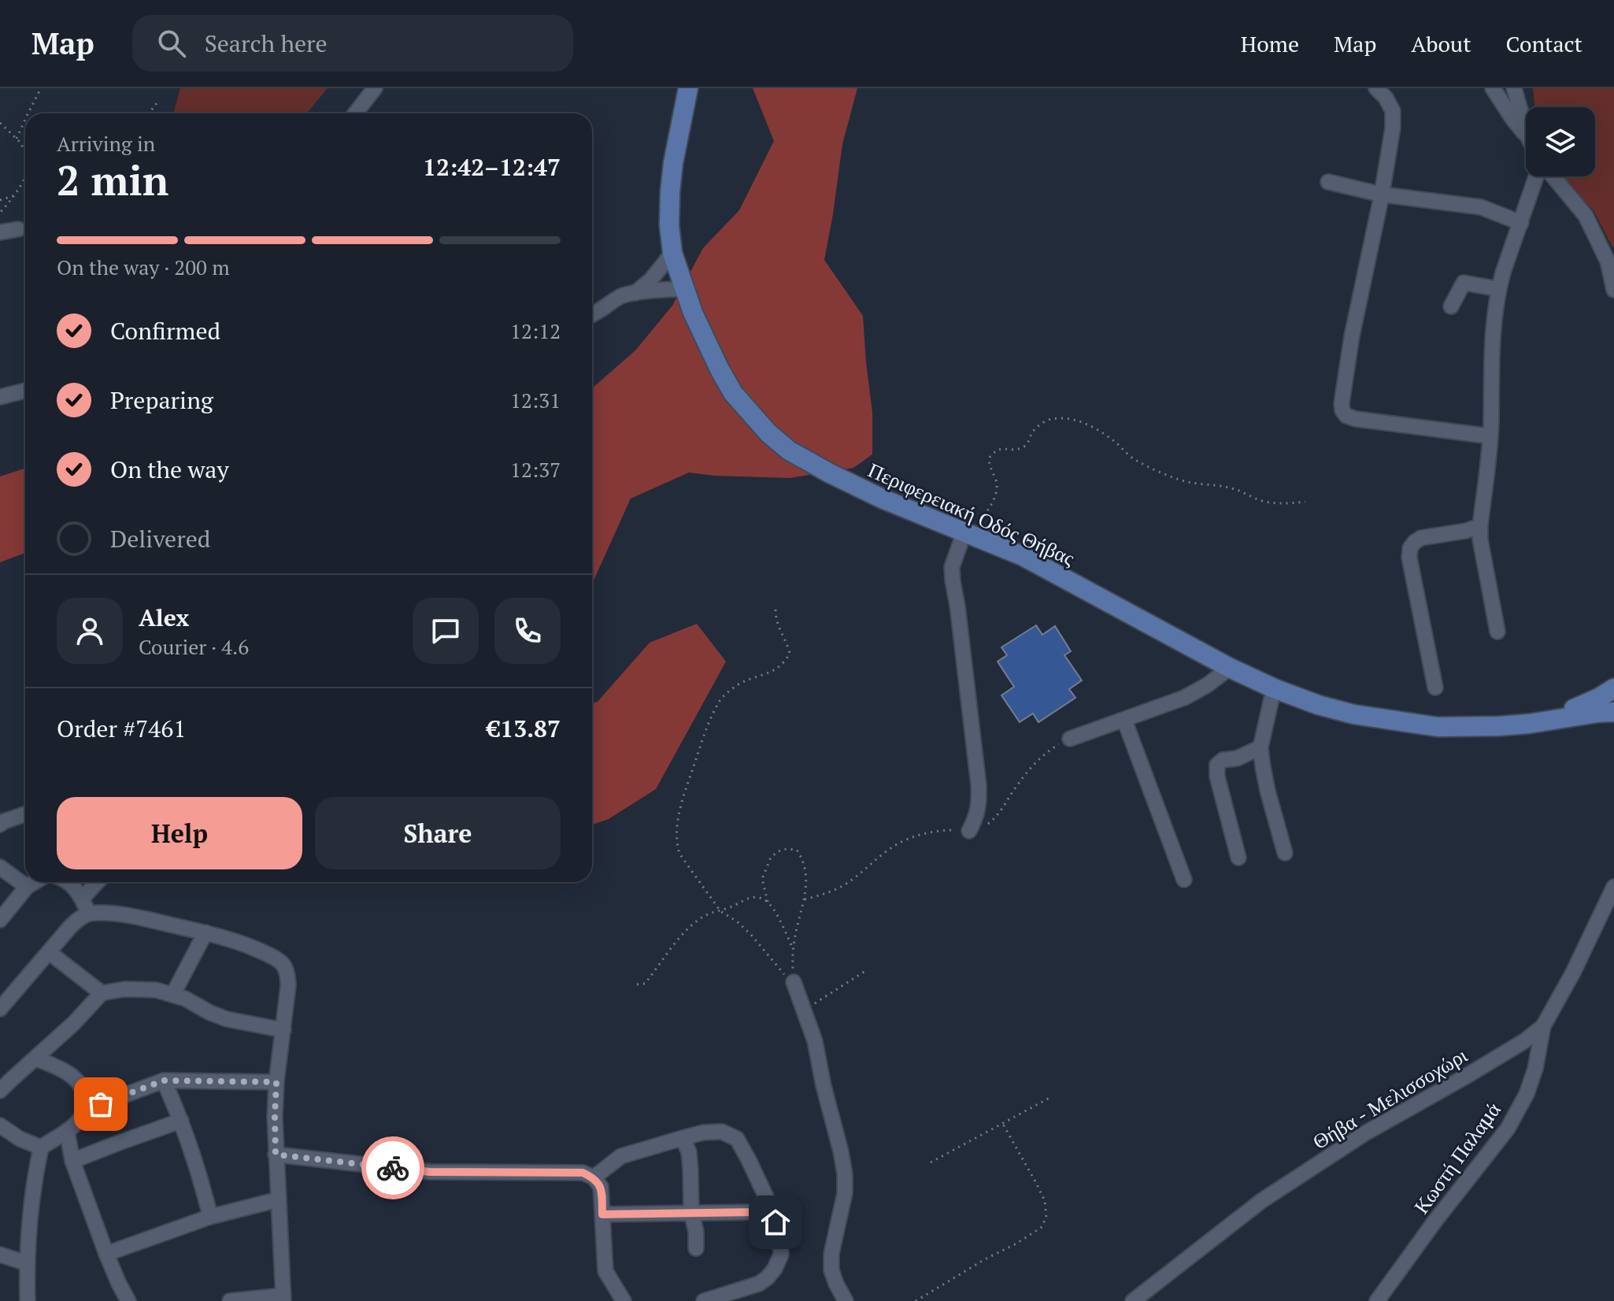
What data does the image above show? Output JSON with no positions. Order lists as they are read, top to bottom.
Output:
{
  "streets": {
    "main road": ["Περιφερειακή Οδός Θήβας"],
    "street": ["Θήβα - Μελισσοχώρι", "Κωστή Παλαμά"]
  },
  "crossings": [
    ["Θήβα - Μελισσοχώρι", "Κωστή Παλαμά"]
  ],
  "page": {
    "header": "Map",
    "search": "Search here",
    "nav": [
      "Home",
      "Map",
      "About",
      "Contact"
    ],
    "heading": ["2 min", "Arriving in", "12:42–12:47"],
    "panel": [
      "Alex",
      "Courier · 4.6",
      "Order #7461",
      "€13.87"
    ],
    "bar": "On the way · 200 m",
    "list": [
      ["Confirmed", "12:12"],
      ["Preparing", "12:31"],
      ["On the way", "12:37"],
      "Delivered"
    ],
    "buttons": ["Help", "Share"]
  }
}
